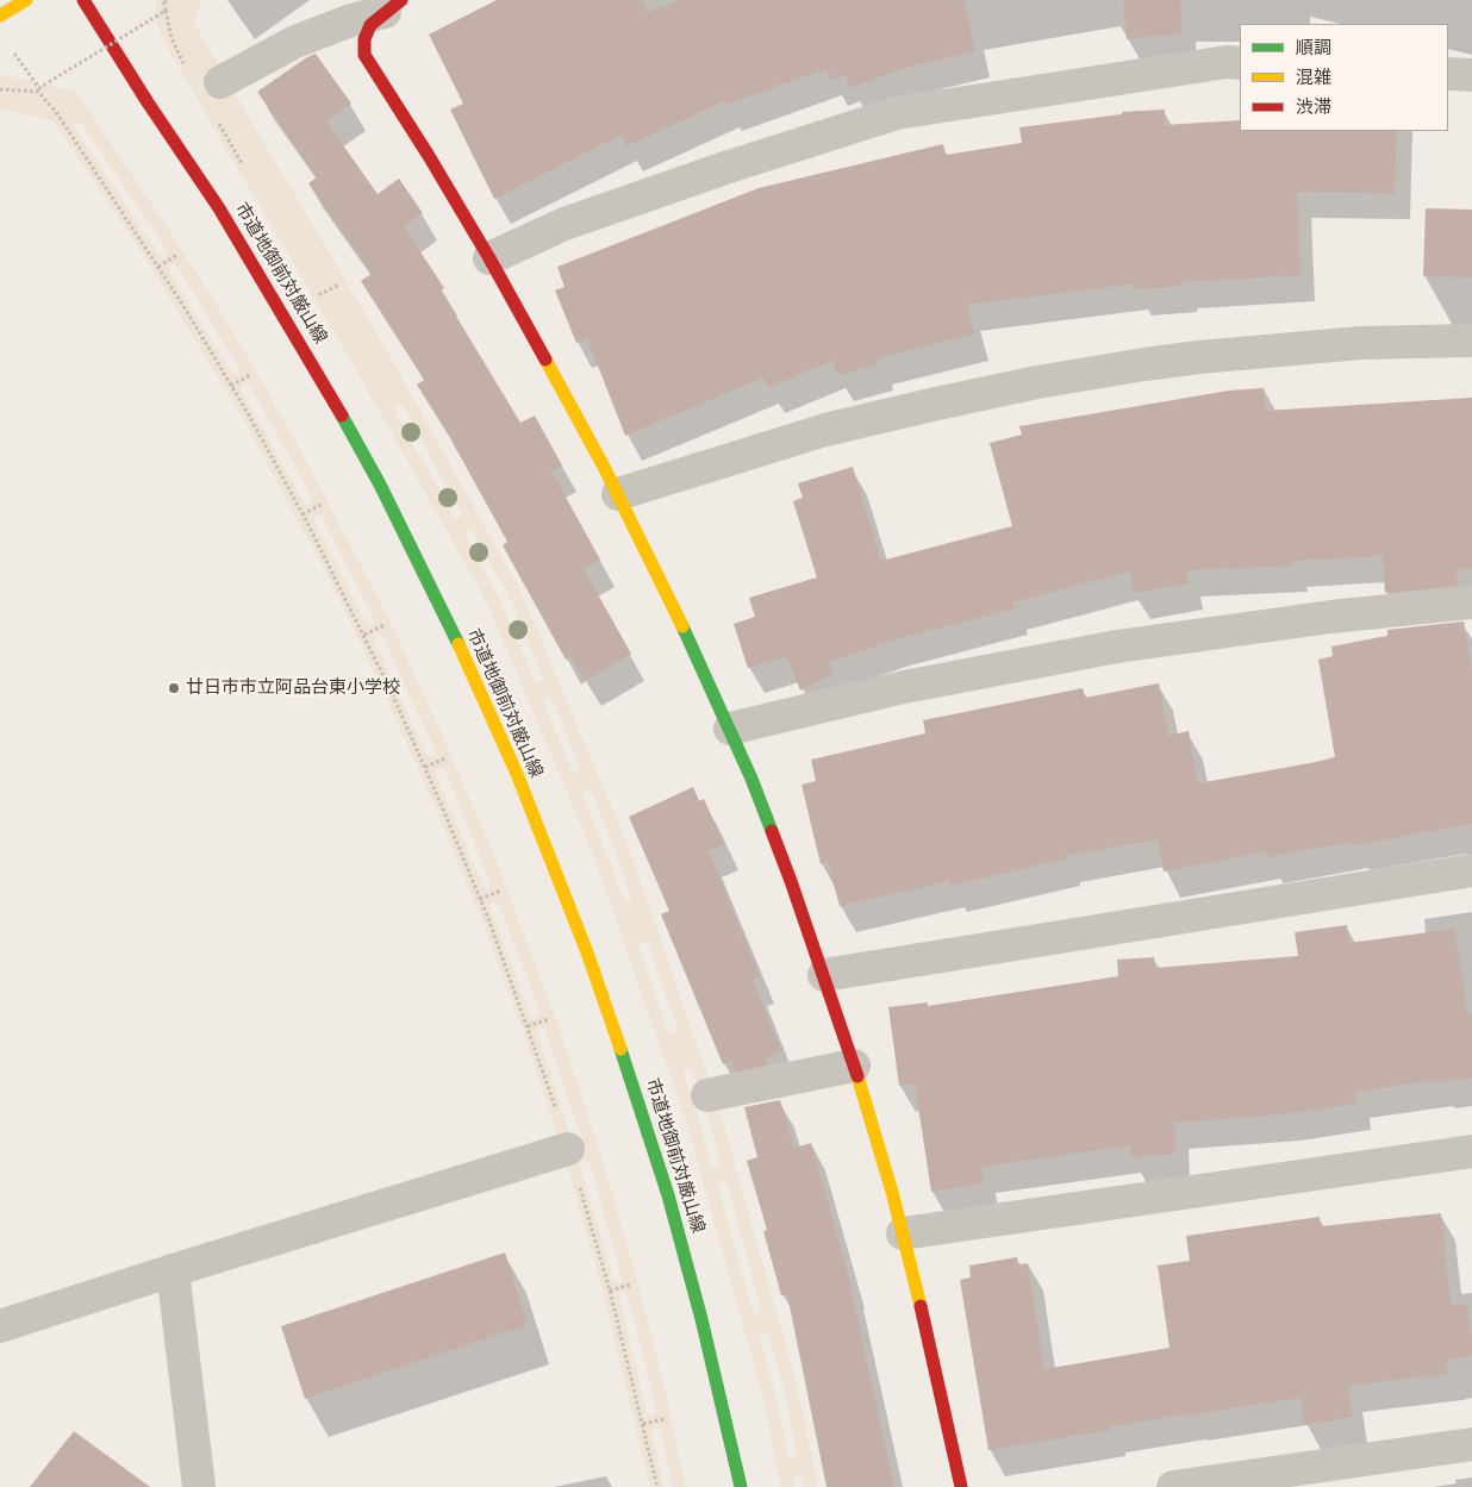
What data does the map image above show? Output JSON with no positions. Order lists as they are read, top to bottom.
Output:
{
  "streets": {
    "street": ["市道地御前対厳山線"]
  },
  "places": ["廿日市市立阿品台東小学校"],
  "legend": ["順調", "混雑", "渋滞"]
}
